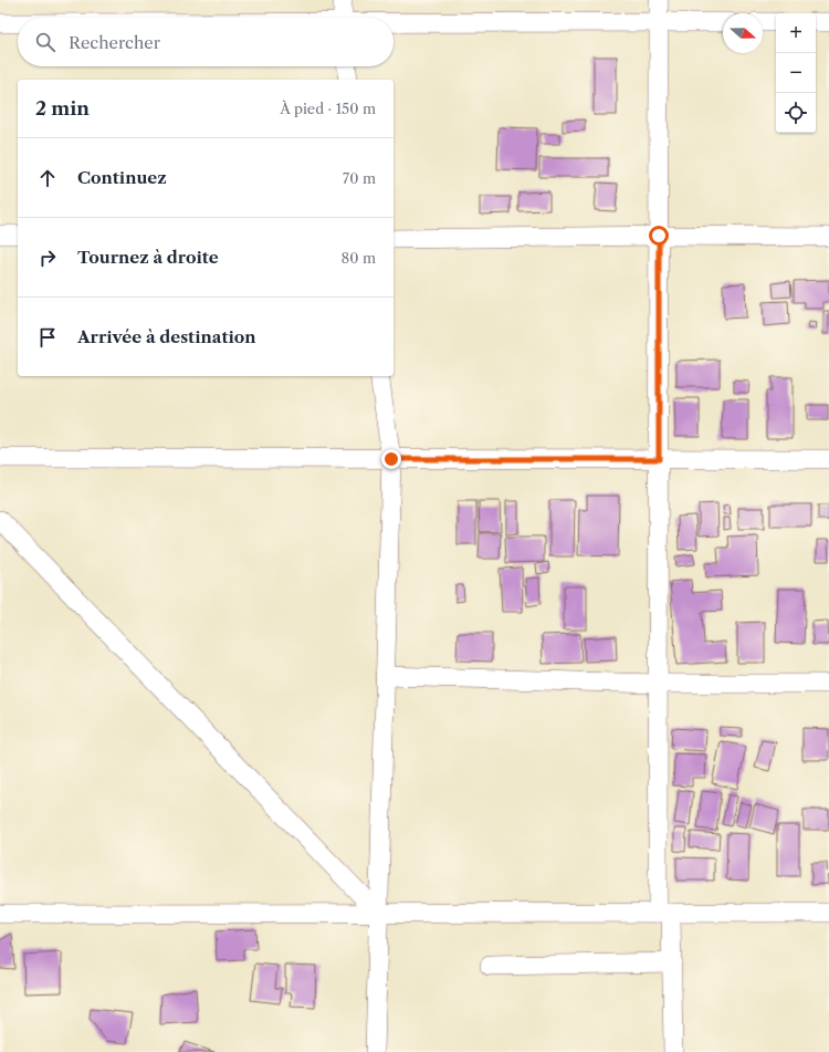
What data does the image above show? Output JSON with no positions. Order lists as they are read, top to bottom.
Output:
{
  "north": "right",
  "page": {
    "map_buttons": ["+", "−"],
    "search": "Rechercher",
    "heading": ["2 min", "À pied · 150 m"],
    "list": [
      ["Continuez", "70 m"],
      ["Tournez à droite", "80 m"],
      "Arrivée à destination"
    ]
  }
}
